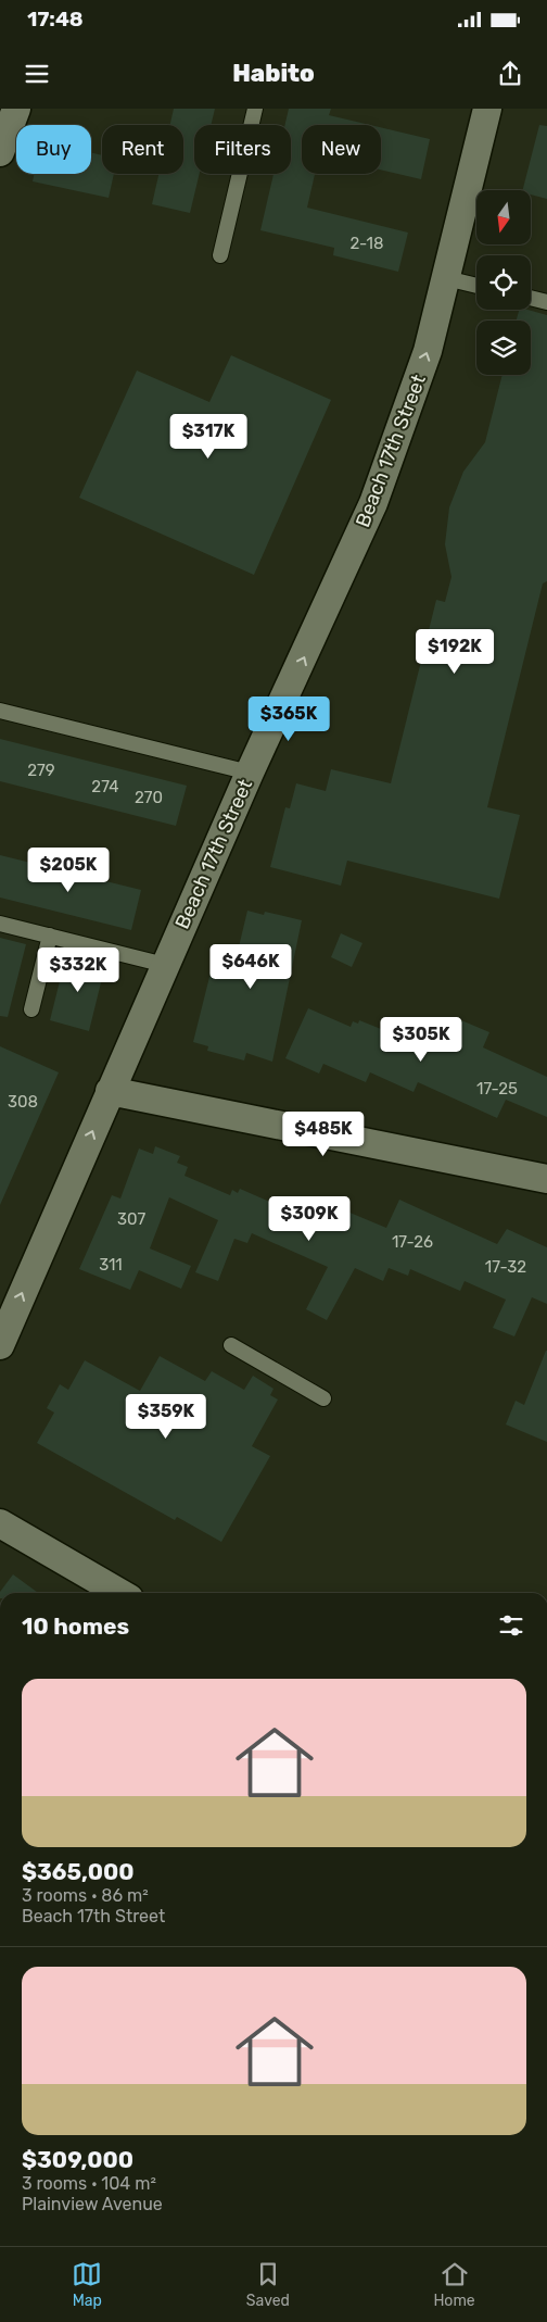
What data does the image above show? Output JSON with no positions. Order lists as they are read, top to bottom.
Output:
{
  "streets": {
    "street": ["Beach 17th Street"]
  },
  "one_way": ["Beach 17th Street"],
  "house_numbers": [
    "2-18",
    "279",
    "274",
    "270",
    "17-25",
    "308",
    "307",
    "17-26",
    "311",
    "17-32"
  ],
  "north": "bottom",
  "page": {
    "status": "17:48",
    "header": "Habito",
    "chip": [
      "Buy",
      "Rent",
      "Filters",
      "New"
    ],
    "price": [
      "$317K",
      "$192K",
      "$365K",
      "$205K",
      "$646K",
      "$332K",
      "$305K",
      "$485K",
      "$309K",
      "$359K"
    ],
    "heading": "10 homes",
    "list": [
      {
        "name": "$365,000",
        "note": "3 rooms · 86 m² · Beach 17th Street"
      },
      {
        "name": "$309,000",
        "note": "3 rooms · 104 m² · Plainview Avenue"
      }
    ],
    "tabs": ["Map", "Saved", "Home"]
  }
}
